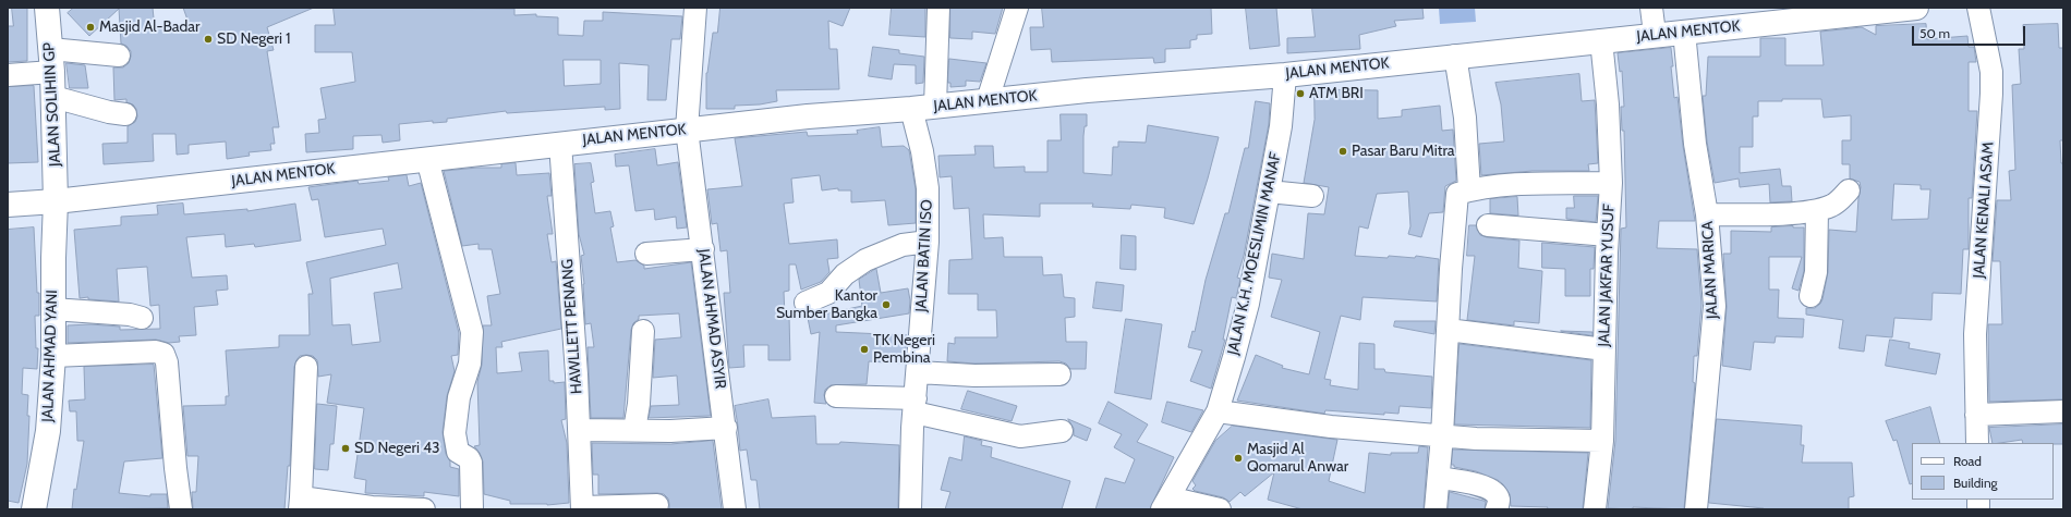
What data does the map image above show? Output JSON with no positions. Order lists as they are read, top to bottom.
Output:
{
  "streets": {
    "main road": ["JALAN MENTOK", "JALAN SOLIHIN GP", "JALAN AHMAD YANI"],
    "street": [
      "JALAN KENALI ASAM",
      "JALAN K.H. MOESLIMIN MANAF",
      "JALAN BATIN ISO",
      "JALAN MARICA",
      "JALAN JAKFAR YUSUF",
      "JALAN AHMAD ASYIR",
      "HAWLLETT PENANG"
    ]
  },
  "crossings": [
    ["JALAN MENTOK", "JALAN SOLIHIN GP"],
    ["JALAN MENTOK", "JALAN K.H. MOESLIMIN MANAF"],
    ["JALAN MENTOK", "JALAN BATIN ISO"],
    ["JALAN MENTOK", "JALAN MARICA"],
    ["JALAN MENTOK", "JALAN JAKFAR YUSUF"],
    ["JALAN MENTOK", "JALAN AHMAD ASYIR"],
    ["JALAN MENTOK", "HAWLLETT PENANG"],
    ["JALAN MENTOK", "JALAN AHMAD YANI"],
    ["JALAN SOLIHIN GP", "JALAN AHMAD YANI"]
  ],
  "places": [
    "Masjid Al-Badar",
    "SD Negeri 1",
    "ATM BRI",
    "Pasar Baru Mitra",
    "Kantor Sumber Bangka",
    "TK Negeri Pembina",
    "SD Negeri 43",
    "Masjid Al Qomarul Anwar"
  ],
  "legend": ["Road", "Building"],
  "scale_bar": "50 m"
}
